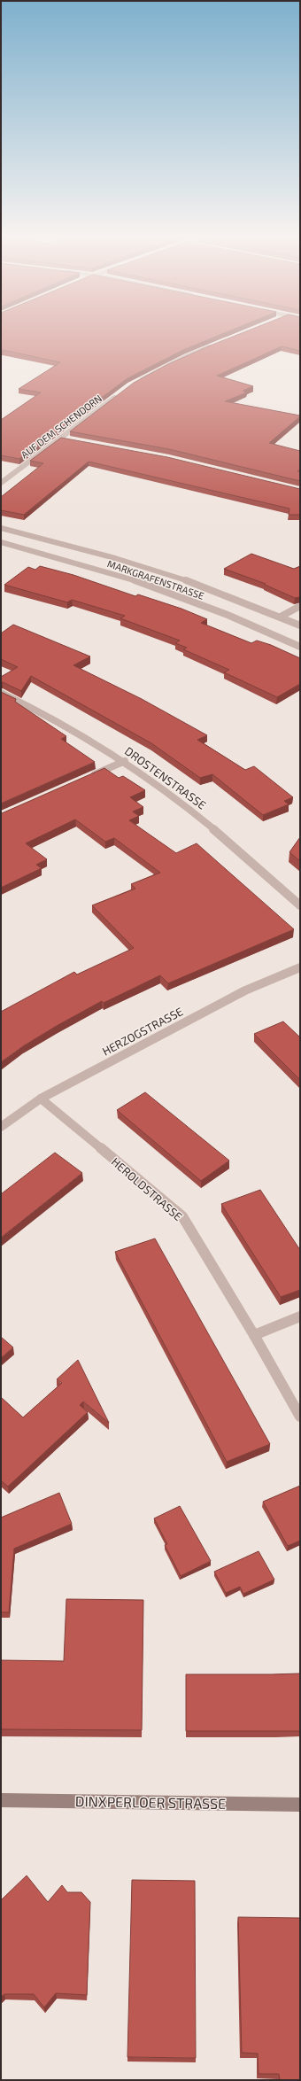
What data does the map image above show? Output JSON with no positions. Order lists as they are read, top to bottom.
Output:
{
  "streets": {
    "main road": ["DINXPERLOER STRASSE"],
    "street": [
      "AUF DEM SCHENDORN",
      "MARKGRAFENSTRASSE",
      "DROSTENSTRASSE",
      "HERZOGSTRASSE",
      "HEROLDSTRASSE"
    ]
  },
  "crossings": [
    ["HERZOGSTRASSE", "HEROLDSTRASSE"]
  ]
}
